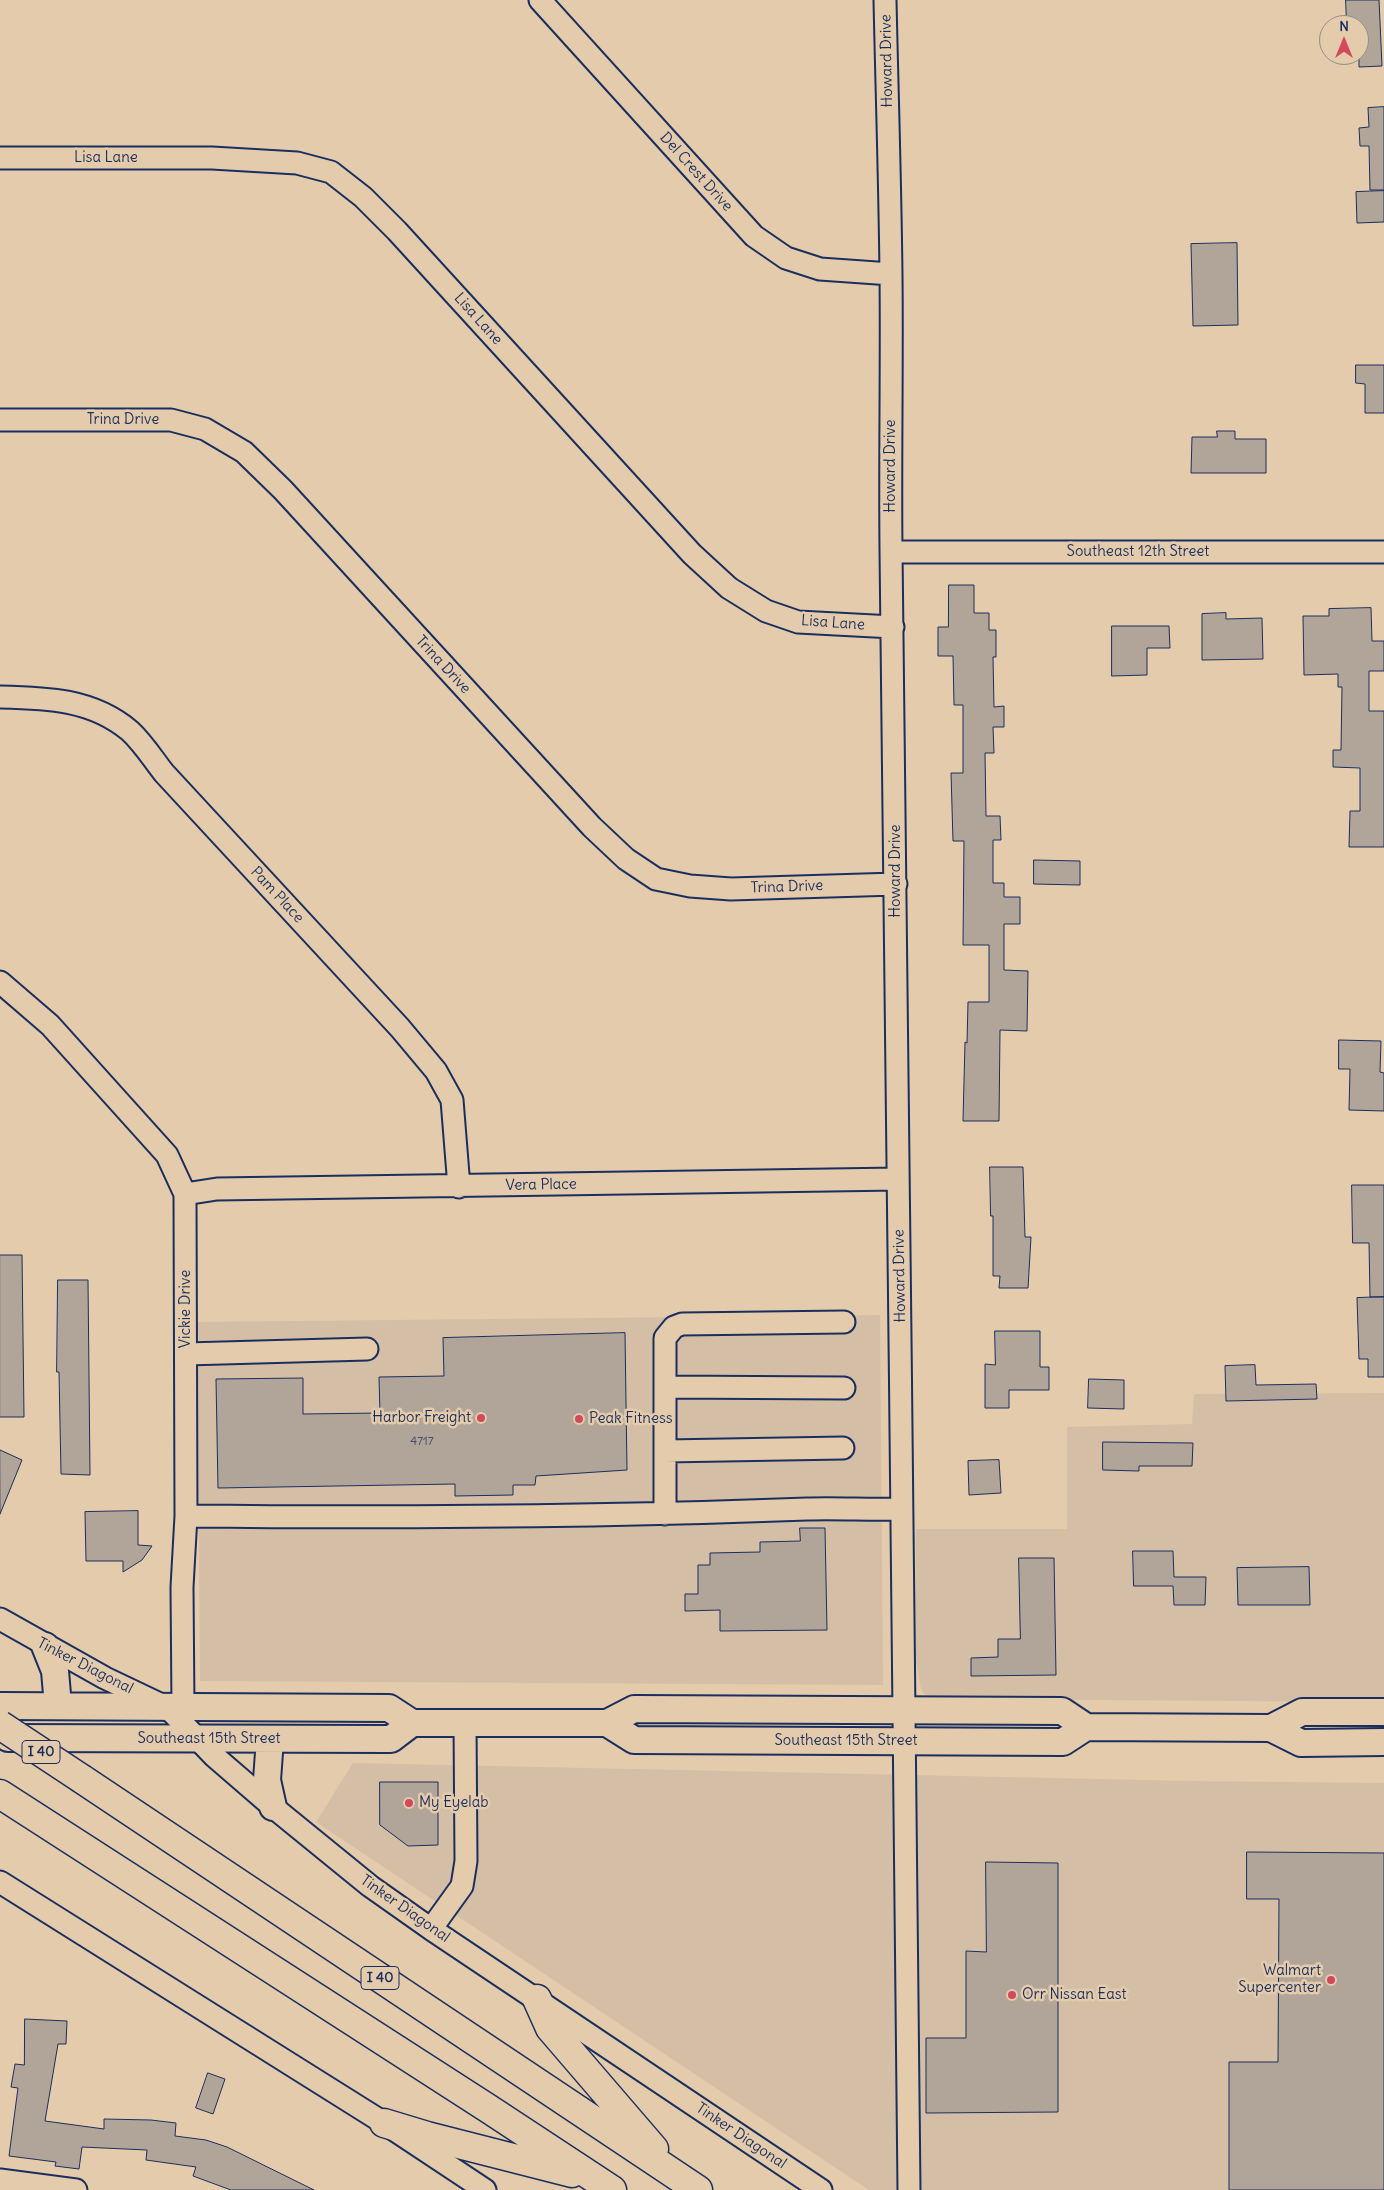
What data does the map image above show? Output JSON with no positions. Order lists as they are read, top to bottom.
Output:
{
  "streets": {
    "highway": ["I 40"],
    "main road": ["Southeast 15th Street"],
    "street": [
      "Howard Drive",
      "Lisa Lane",
      "Del Crest Drive",
      "Trina Drive",
      "Southeast 12th Street",
      "Pam Place",
      "Vera Place",
      "Vickie Drive",
      "Tinker Diagonal"
    ]
  },
  "crossings": [
    ["Howard Drive", "Lisa Lane"],
    ["Howard Drive", "Del Crest Drive"],
    ["Howard Drive", "Trina Drive"],
    ["Howard Drive", "Southeast 12th Street"],
    ["Howard Drive", "Vera Place"],
    ["Howard Drive", "Southeast 15th Street"],
    ["Pam Place", "Vera Place"],
    ["Vera Place", "Vickie Drive"],
    ["Vickie Drive", "Tinker Diagonal"],
    ["Vickie Drive", "Southeast 15th Street"],
    ["Tinker Diagonal", "Southeast 15th Street"]
  ],
  "places": [
    "Harbor Freight",
    "Peak Fitness",
    "My Eyelab",
    "Walmart Supercenter",
    "Orr Nissan East"
  ],
  "house_numbers": ["4717"],
  "north": "top"
}
